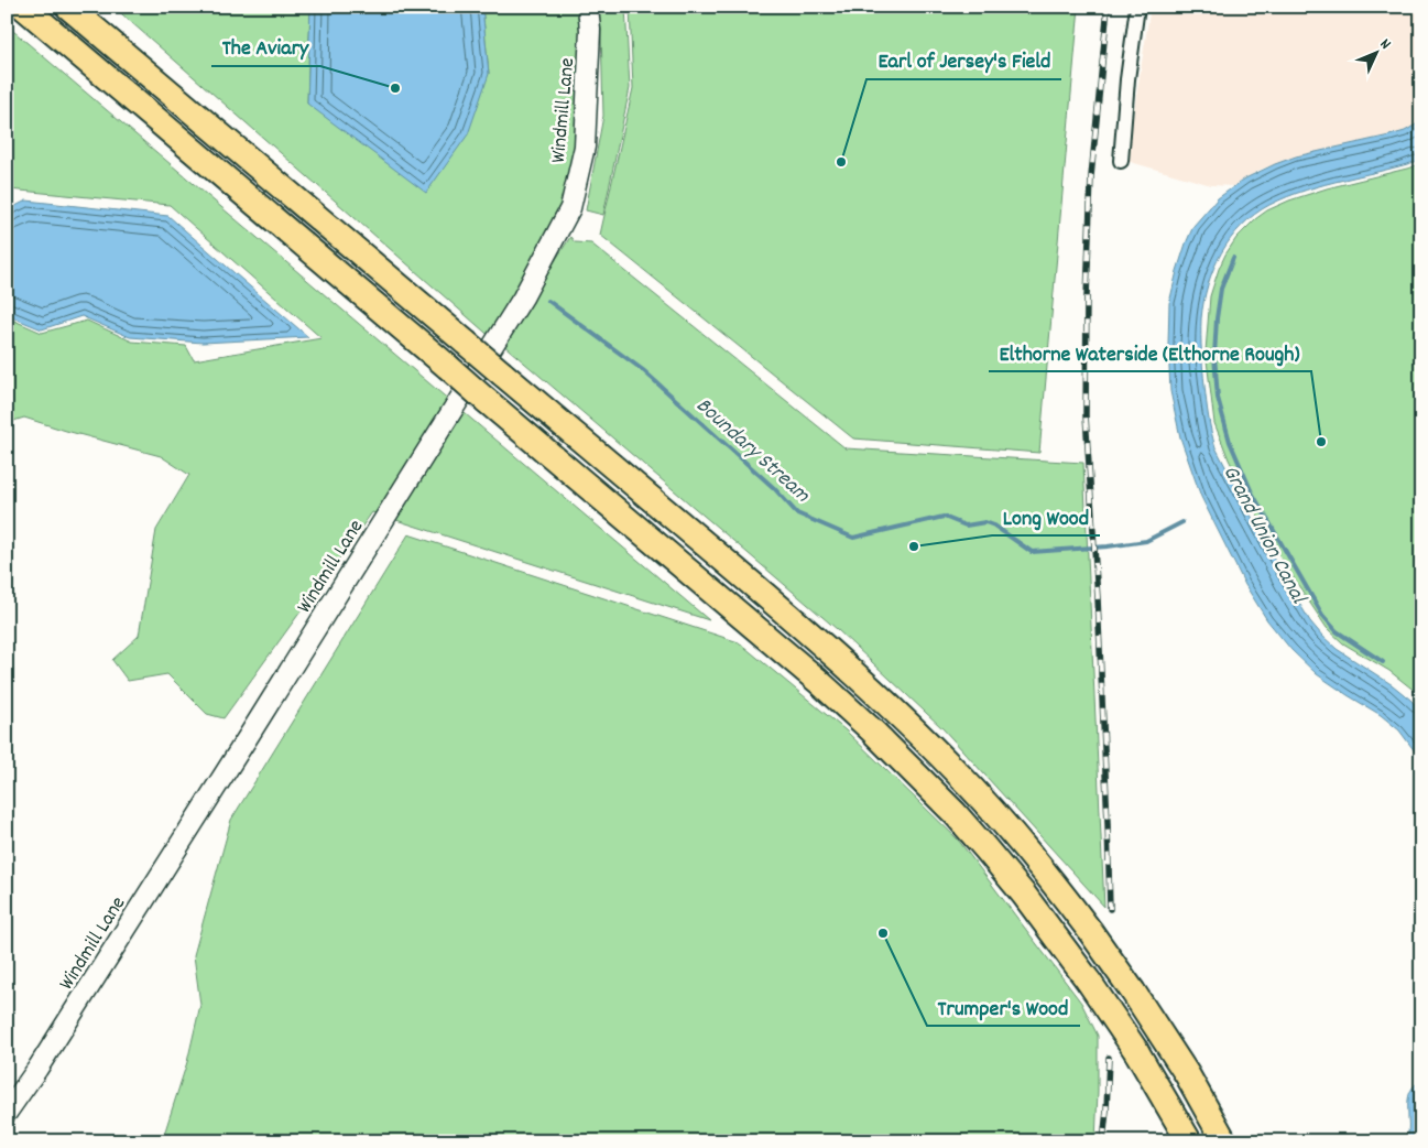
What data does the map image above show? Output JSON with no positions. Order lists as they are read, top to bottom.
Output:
{
  "streets": {
    "main road": ["Windmill Lane"]
  },
  "water": ["Boundary Stream", "Grand Union Canal"],
  "places": [
    "The Aviary",
    "Earl of Jersey's Field",
    "Elthorne Waterside (Elthorne Rough)",
    "Long Wood",
    "Trumper's Wood"
  ],
  "north": "top right"
}
